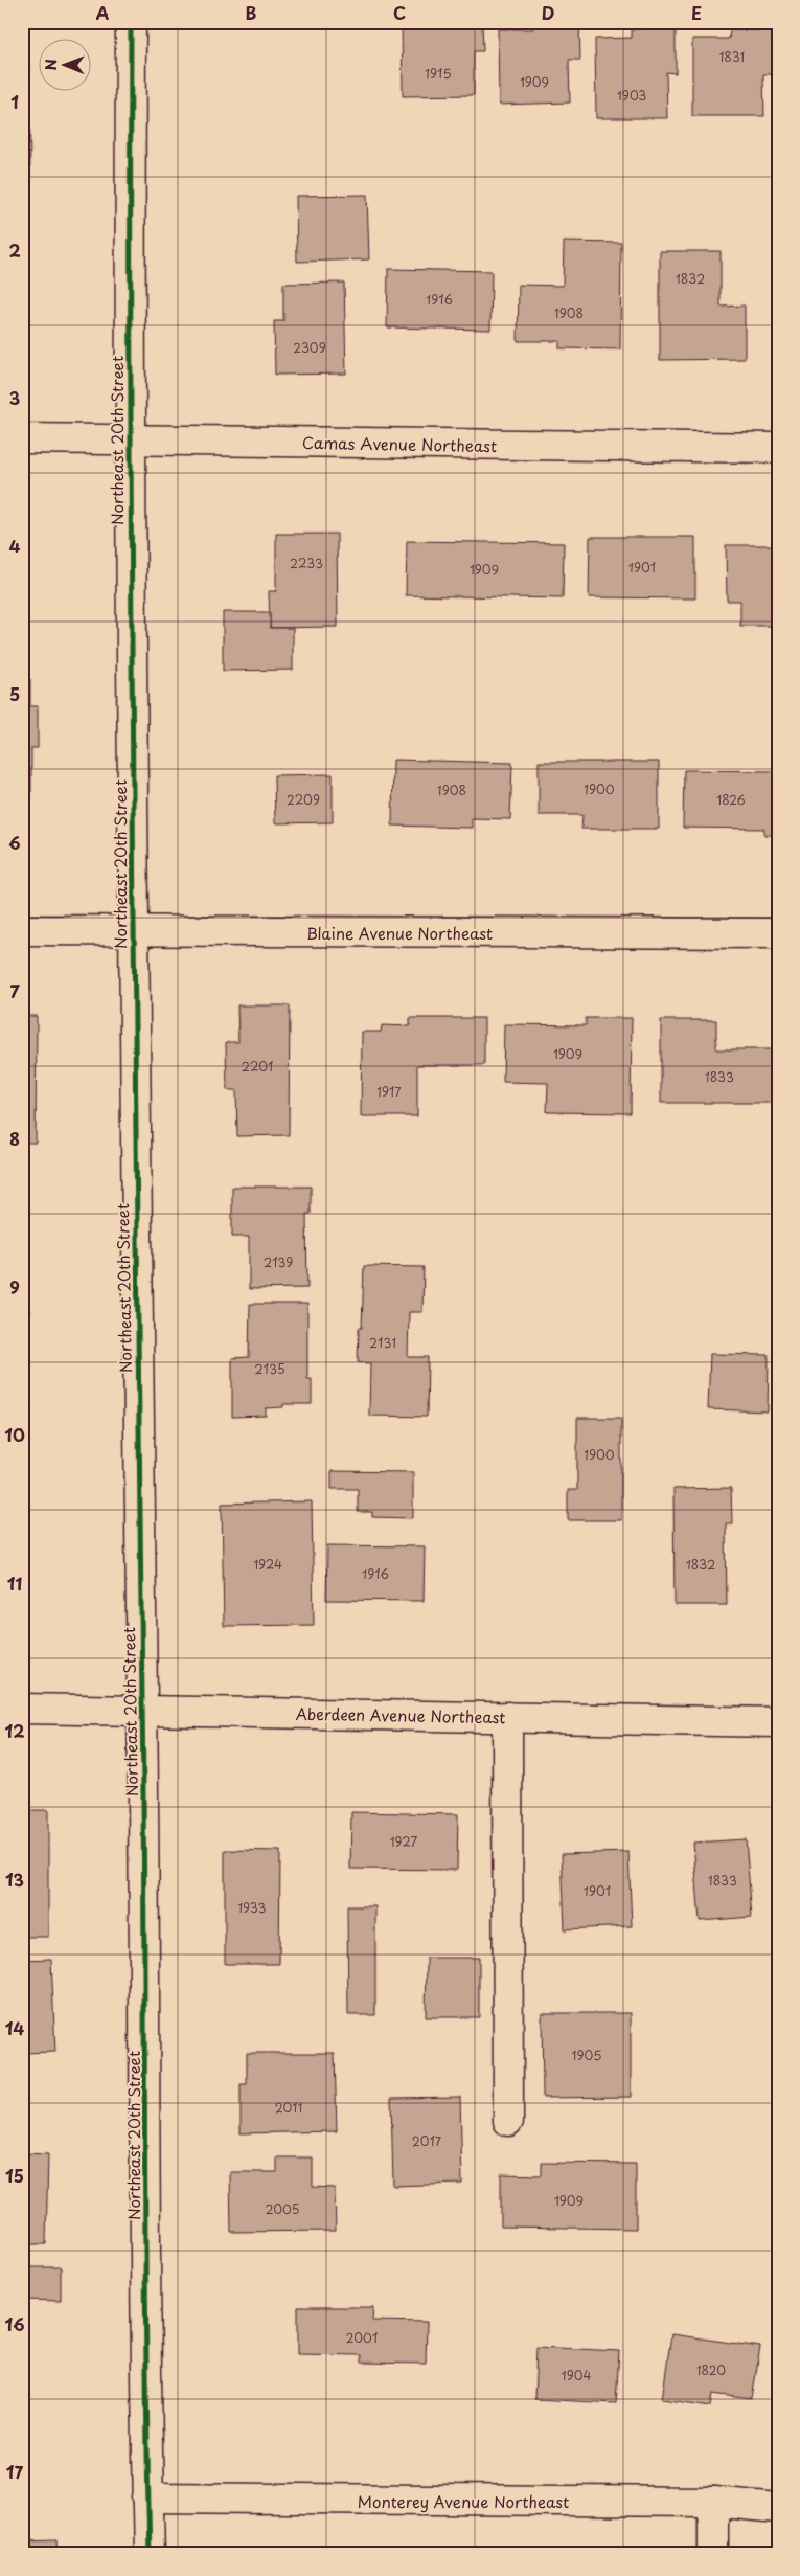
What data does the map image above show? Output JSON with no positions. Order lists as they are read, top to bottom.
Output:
{
  "streets": {
    "street": [
      "Northeast 20th Street",
      "Camas Avenue Northeast",
      "Blaine Avenue Northeast",
      "Aberdeen Avenue Northeast",
      "Monterey Avenue Northeast"
    ]
  },
  "crossings": [
    ["Northeast 20th Street", "Camas Avenue Northeast"],
    ["Northeast 20th Street", "Blaine Avenue Northeast"],
    ["Northeast 20th Street", "Aberdeen Avenue Northeast"],
    ["Northeast 20th Street", "Monterey Avenue Northeast"]
  ],
  "house_numbers": [
    "1831",
    "1915",
    "1909",
    "1903",
    "1832",
    "1916",
    "1908",
    "2309",
    "2233",
    "1901",
    "1909",
    "1900",
    "1908",
    "2209",
    "1826",
    "1909",
    "2201",
    "1833",
    "1917",
    "2139",
    "2131",
    "2135",
    "1900",
    "1924",
    "1832",
    "1916",
    "1927",
    "1833",
    "1901",
    "1933",
    "1905",
    "2011",
    "2017",
    "1909",
    "2005",
    "2001",
    "1820",
    "1904"
  ],
  "north": "left",
  "grid": {
    "columns": [
      "A",
      "B",
      "C",
      "D",
      "E"
    ],
    "rows": [
      "1",
      "2",
      "3",
      "4",
      "5",
      "6",
      "7",
      "8",
      "9",
      "10",
      "11",
      "12",
      "13",
      "14",
      "15",
      "16",
      "17"
    ]
  }
}
